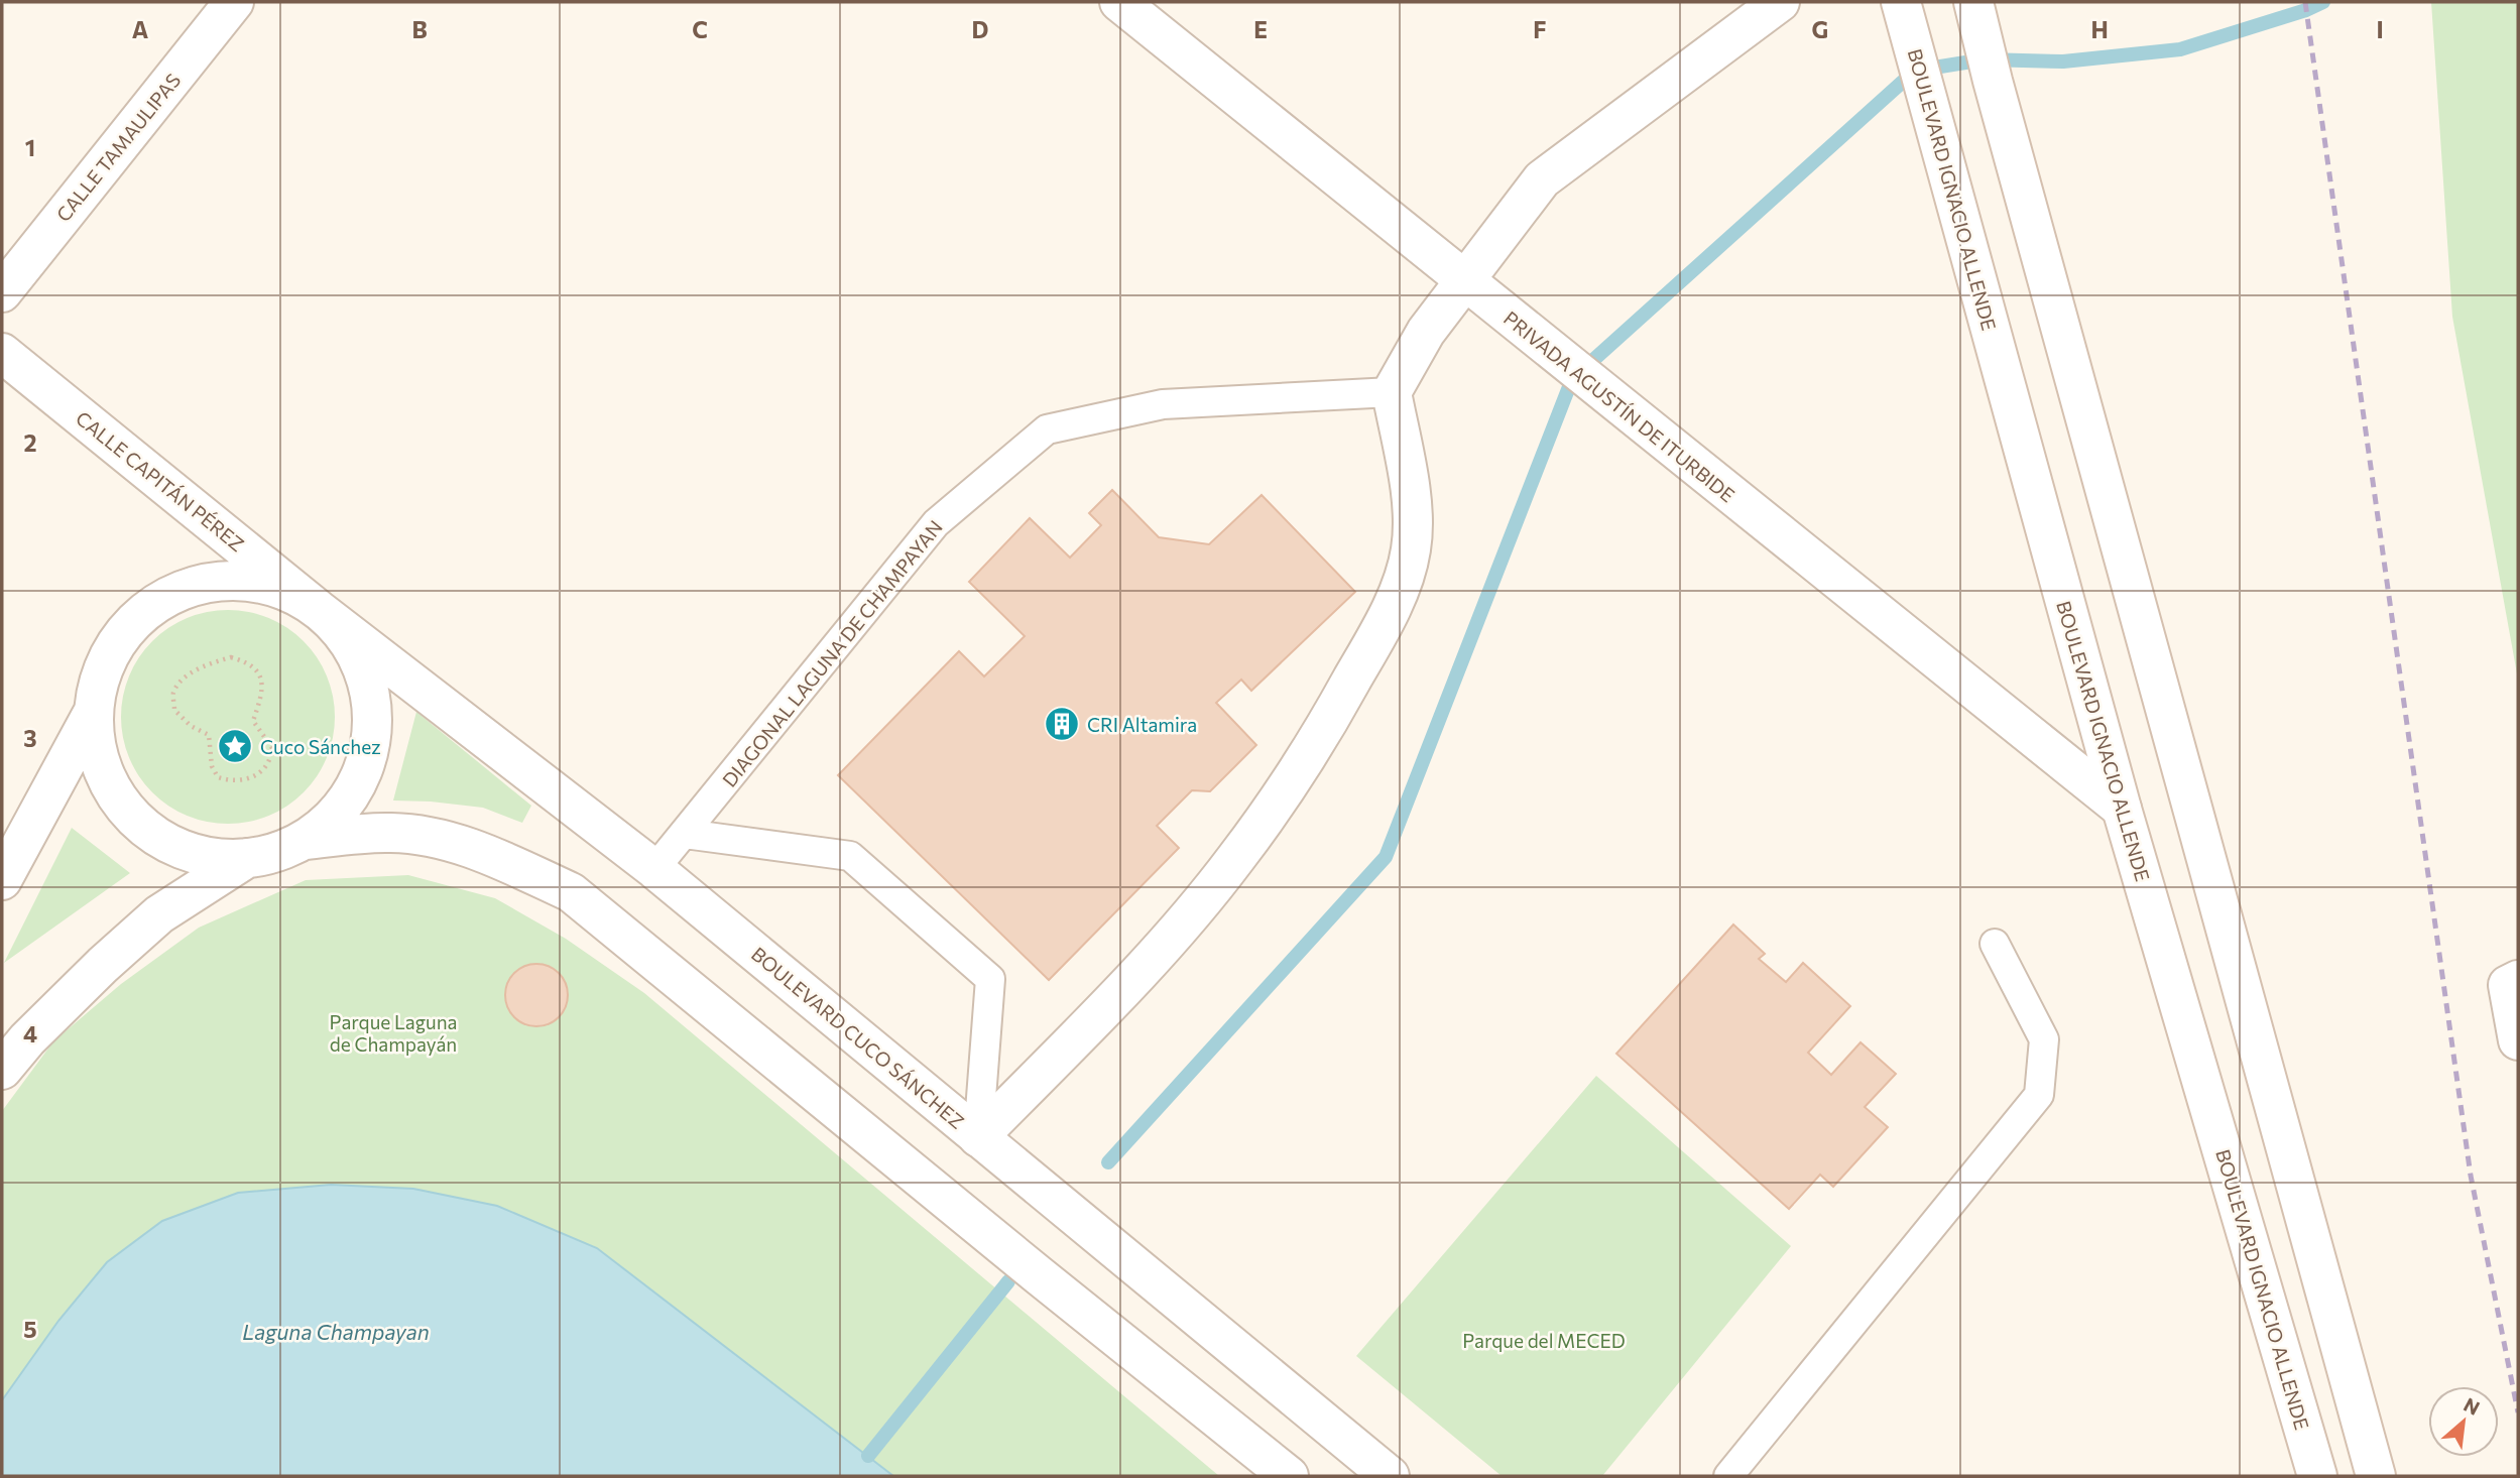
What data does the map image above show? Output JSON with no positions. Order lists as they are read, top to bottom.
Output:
{
  "streets": {
    "street": [
      "CALLE TAMAULIPAS",
      "BOULEVARD IGNACIO ALLENDE",
      "PRIVADA AGUSTÍN DE ITURBIDE",
      "CALLE CAPITÁN PÉREZ",
      "BOULEVARD CUCO SÁNCHEZ"
    ],
    "lane": ["DIAGONAL LAGUNA DE CHAMPAYAN"]
  },
  "crossings": [
    ["BOULEVARD IGNACIO ALLENDE", "PRIVADA AGUSTÍN DE ITURBIDE"],
    ["CALLE CAPITÁN PÉREZ", "BOULEVARD CUCO SÁNCHEZ"],
    ["DIAGONAL LAGUNA DE CHAMPAYAN", "BOULEVARD CUCO SÁNCHEZ"]
  ],
  "water": ["Laguna Champayan"],
  "parks": ["Parque Laguna de Champayán", "Parque del MECED"],
  "places": {
    "building": ["CRI Altamira"],
    "place": ["Cuco Sánchez"]
  },
  "north": "top right",
  "grid": {
    "columns": [
      "A",
      "B",
      "C",
      "D",
      "E",
      "F",
      "G",
      "H",
      "I"
    ],
    "rows": [
      "1",
      "2",
      "3",
      "4",
      "5"
    ]
  }
}
